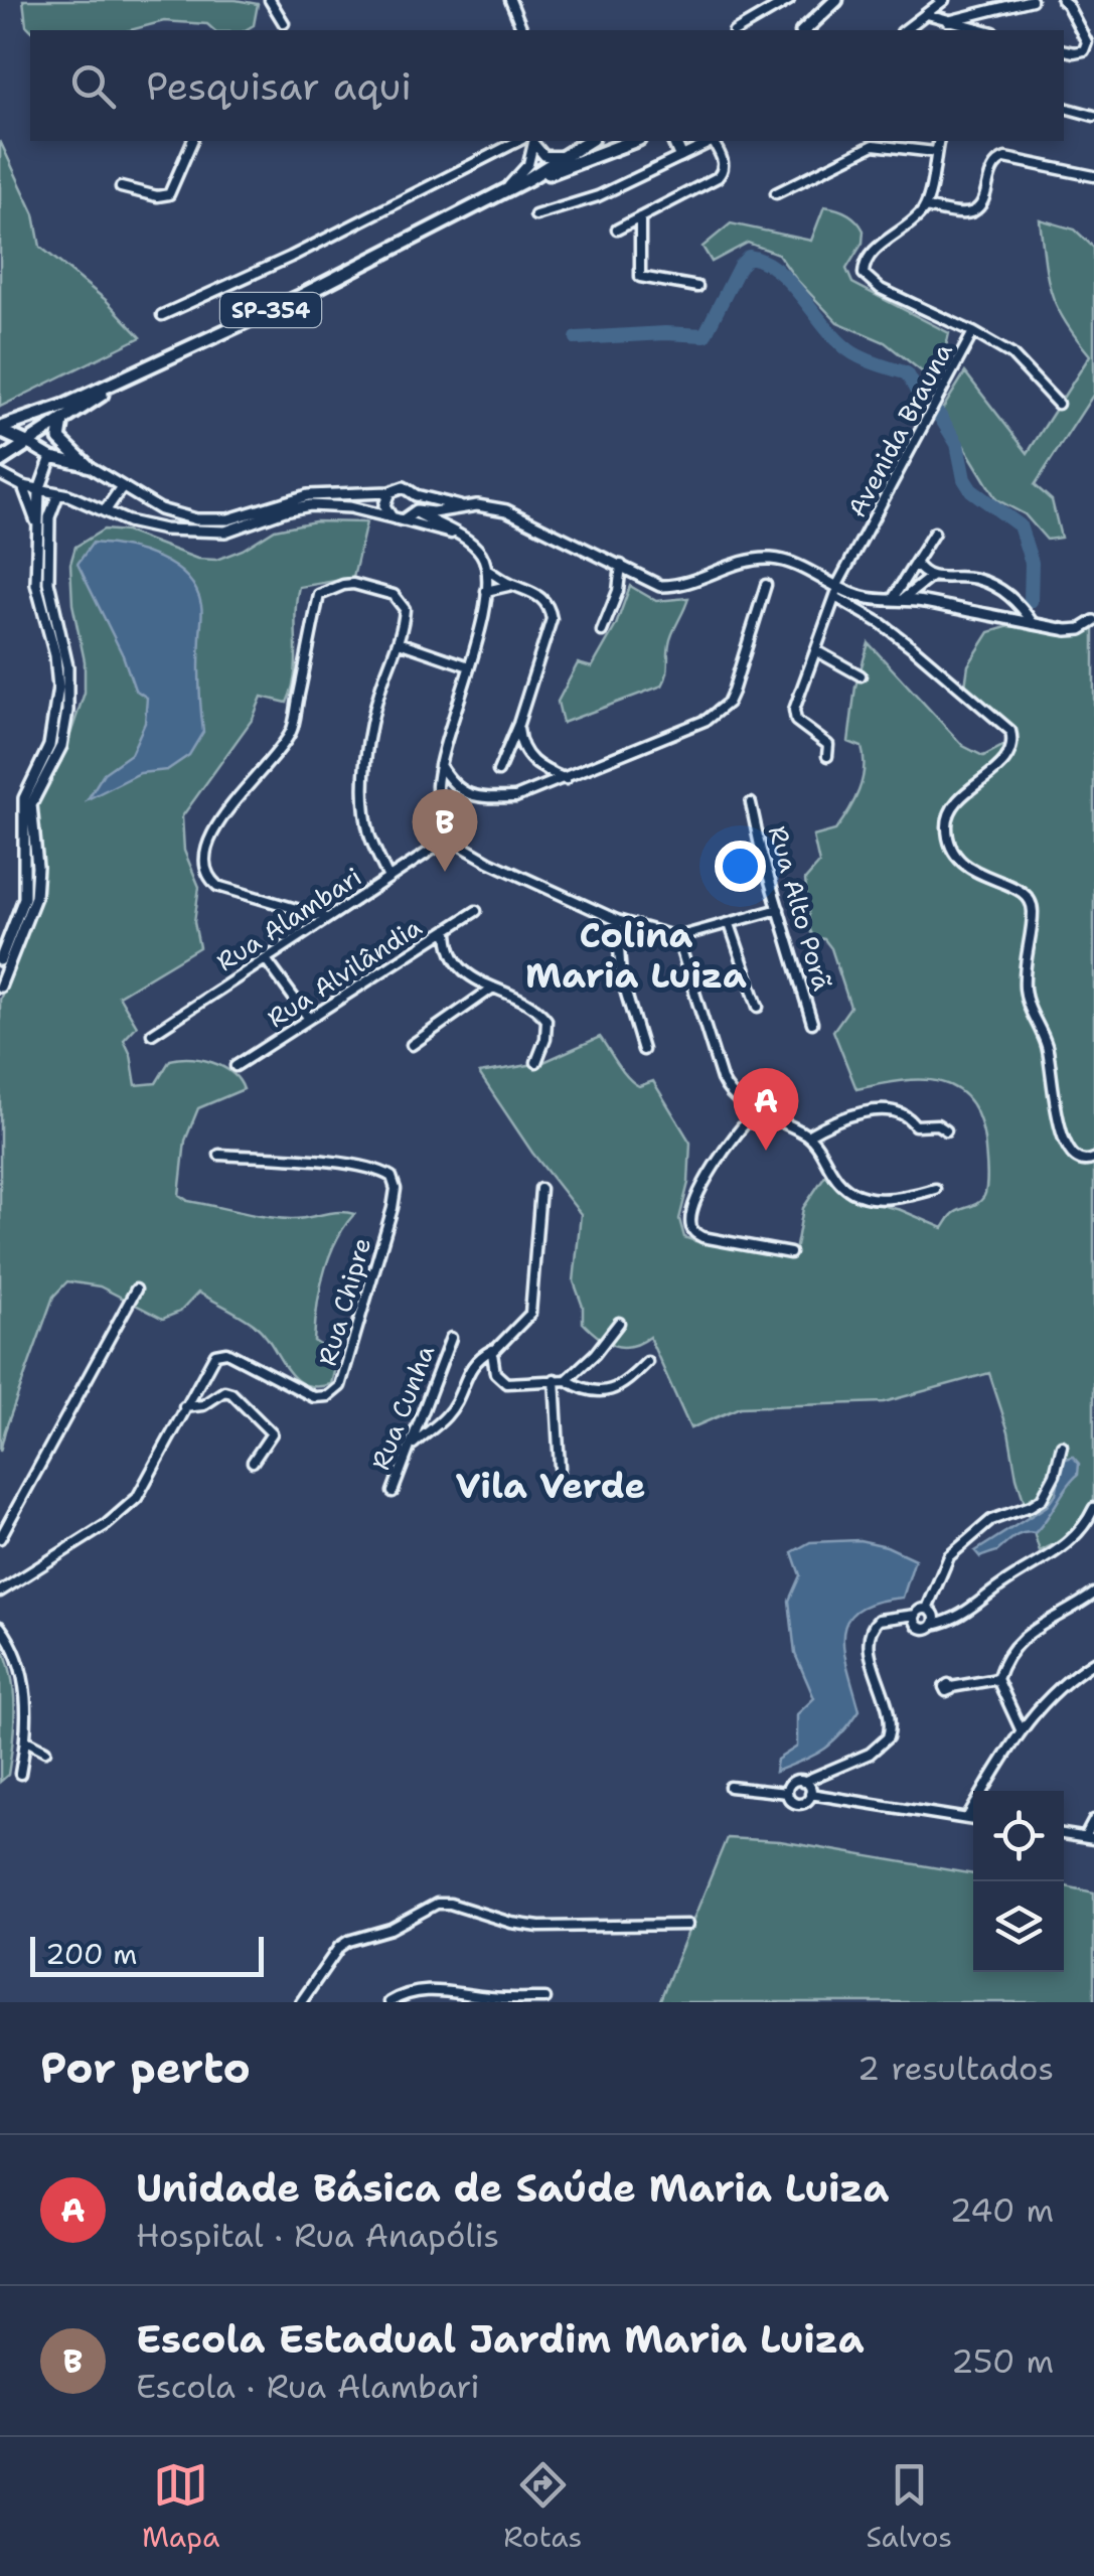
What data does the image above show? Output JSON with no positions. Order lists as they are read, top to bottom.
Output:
{
  "streets": {
    "main road": ["SP-354"],
    "street": [
      "Avenida Brauna",
      "Rua Alto Porã",
      "Rua Alambari",
      "Rua Alvilândia",
      "Rua Chipre",
      "Rua Cunha"
    ]
  },
  "districts": ["Colina Maria Luiza", "Vila Verde"],
  "scale_bar": "200 m",
  "page": {
    "search": "Pesquisar aqui",
    "pins": ["B", "A"],
    "scale": "200 m",
    "heading": ["Por perto", "2 resultados"],
    "list": [
      {
        "mark": "A",
        "name": "Unidade Básica de Saúde Maria Luiza",
        "note": "Hospital · Rua Anapólis",
        "value": "240 m"
      },
      {
        "mark": "B",
        "name": "Escola Estadual Jardim Maria Luiza",
        "note": "Escola · Rua Alambari",
        "value": "250 m"
      }
    ],
    "nav": ["Mapa", "Rotas", "Salvos"]
  }
}
